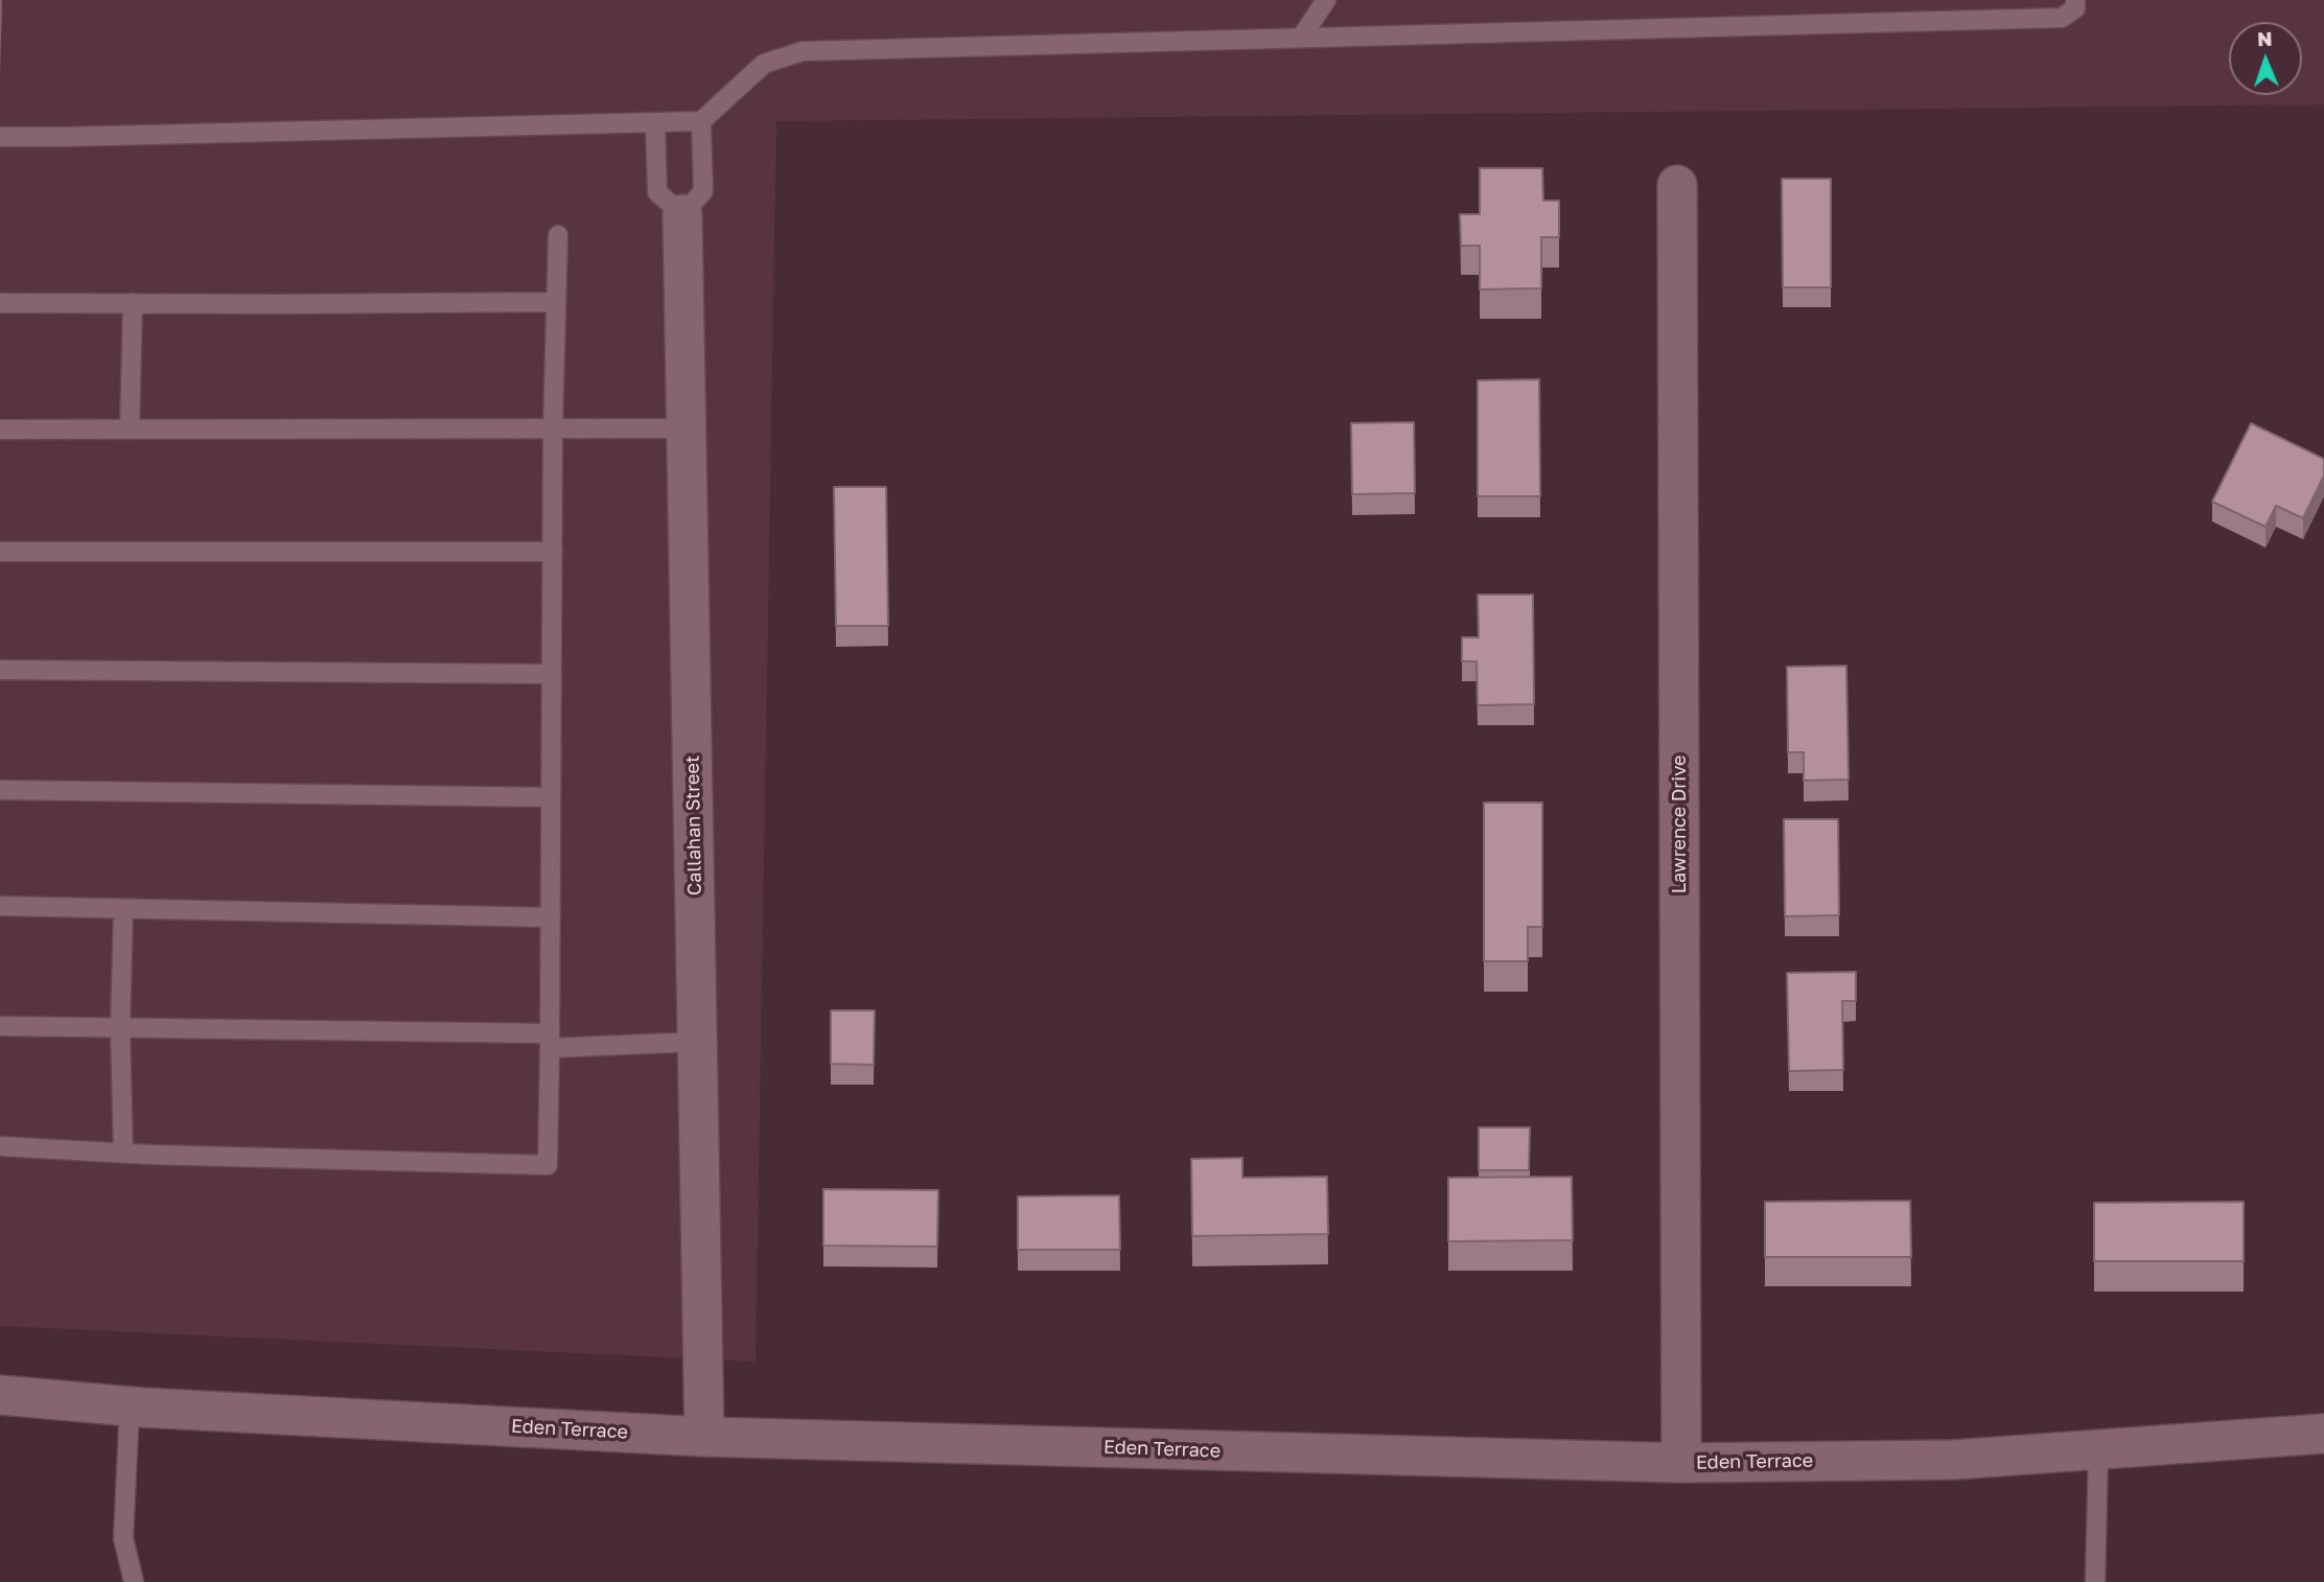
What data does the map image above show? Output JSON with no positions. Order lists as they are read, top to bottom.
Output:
{
  "streets": {
    "street": ["Lawrence Drive", "Callahan Street", "Eden Terrace"]
  },
  "crossings": [
    ["Lawrence Drive", "Eden Terrace"],
    ["Callahan Street", "Eden Terrace"]
  ],
  "north": "top"
}
